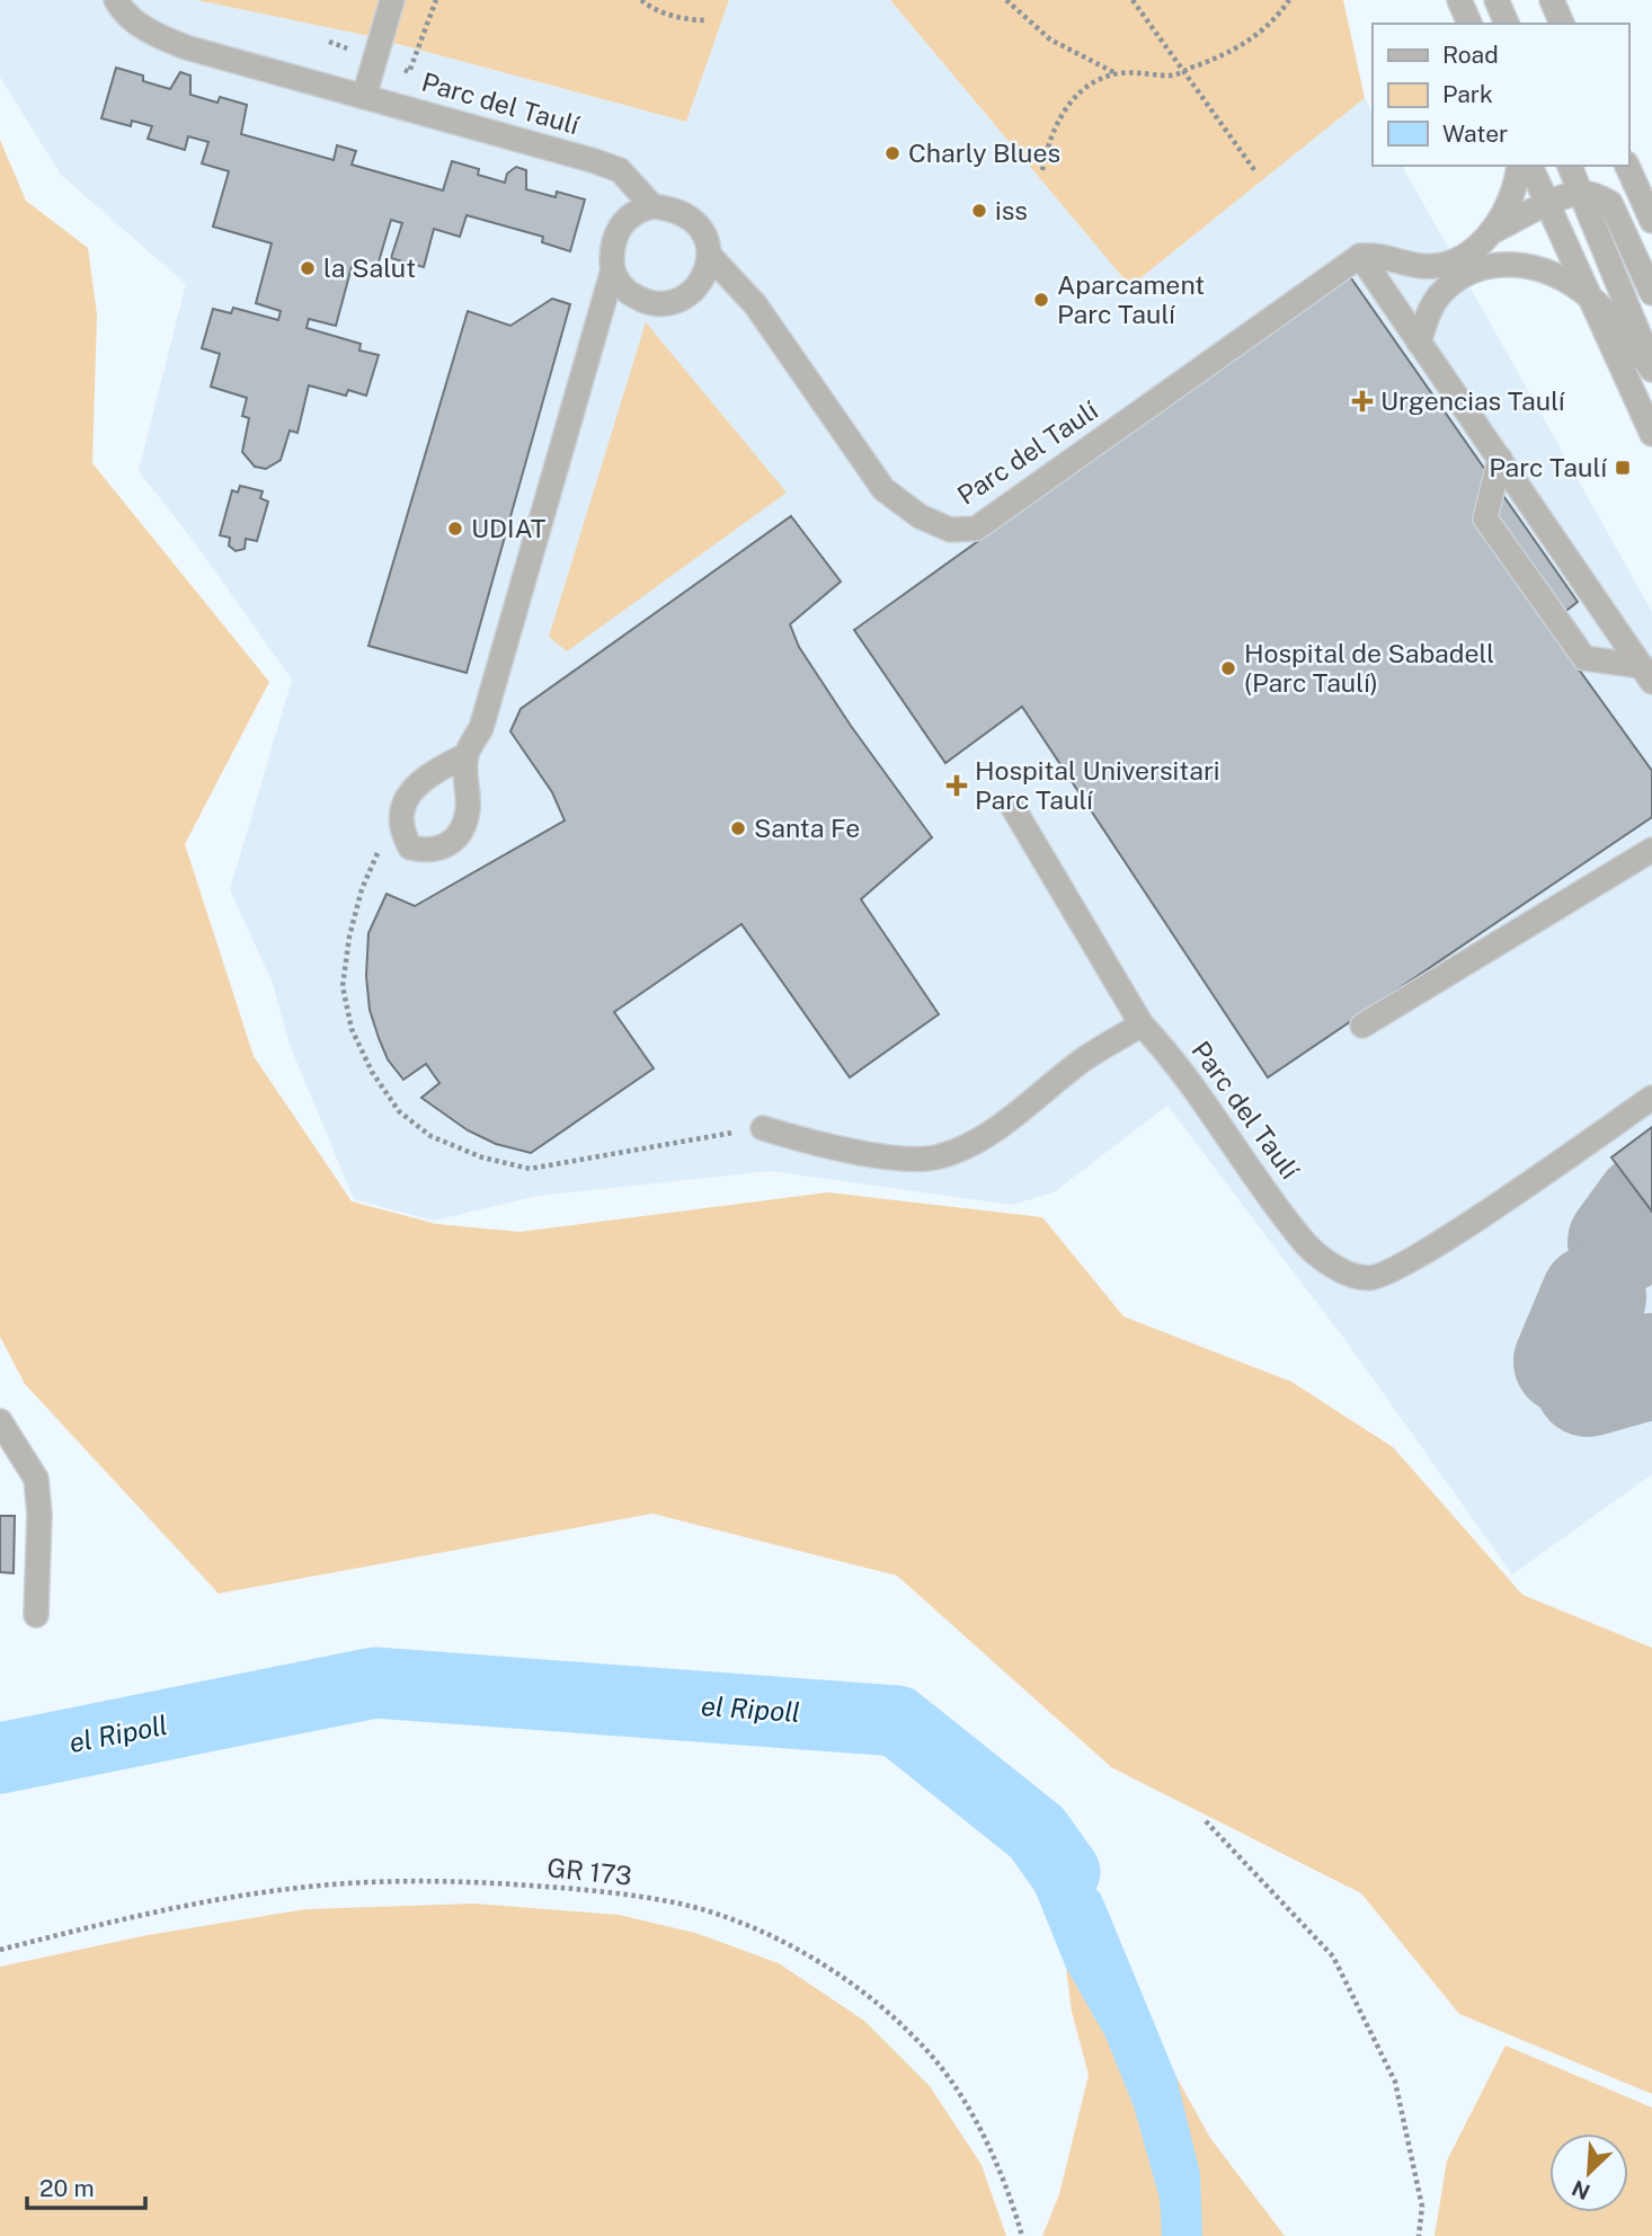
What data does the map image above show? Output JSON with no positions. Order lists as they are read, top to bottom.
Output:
{
  "streets": {
    "street": ["Parc del Taulí"],
    "path": ["GR 173"]
  },
  "water": ["el Ripoll"],
  "places": {
    "other": [
      "Charly Blues",
      "iss",
      "la Salut",
      "Aparcament Parc Taulí",
      "UDIAT",
      "Hospital de Sabadell (Parc Taulí)",
      "Santa Fe"
    ],
    "health": ["Urgencias Taulí", "Hospital Universitari Parc Taulí"],
    "transit": ["Parc Taulí"]
  },
  "legend": ["Road", "Park", "Water"],
  "scale_bar": "20 m",
  "north": "bottom left"
}
